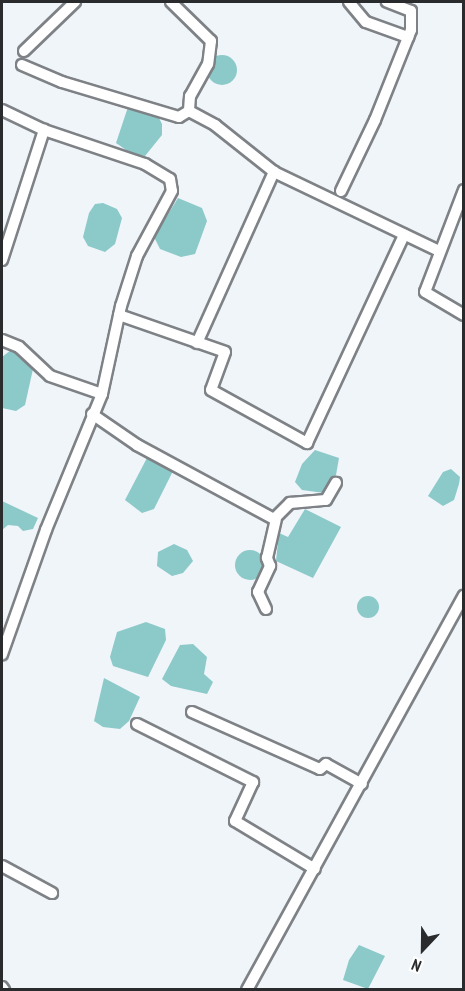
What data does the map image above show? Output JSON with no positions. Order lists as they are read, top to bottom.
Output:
{
  "north": "bottom"
}
